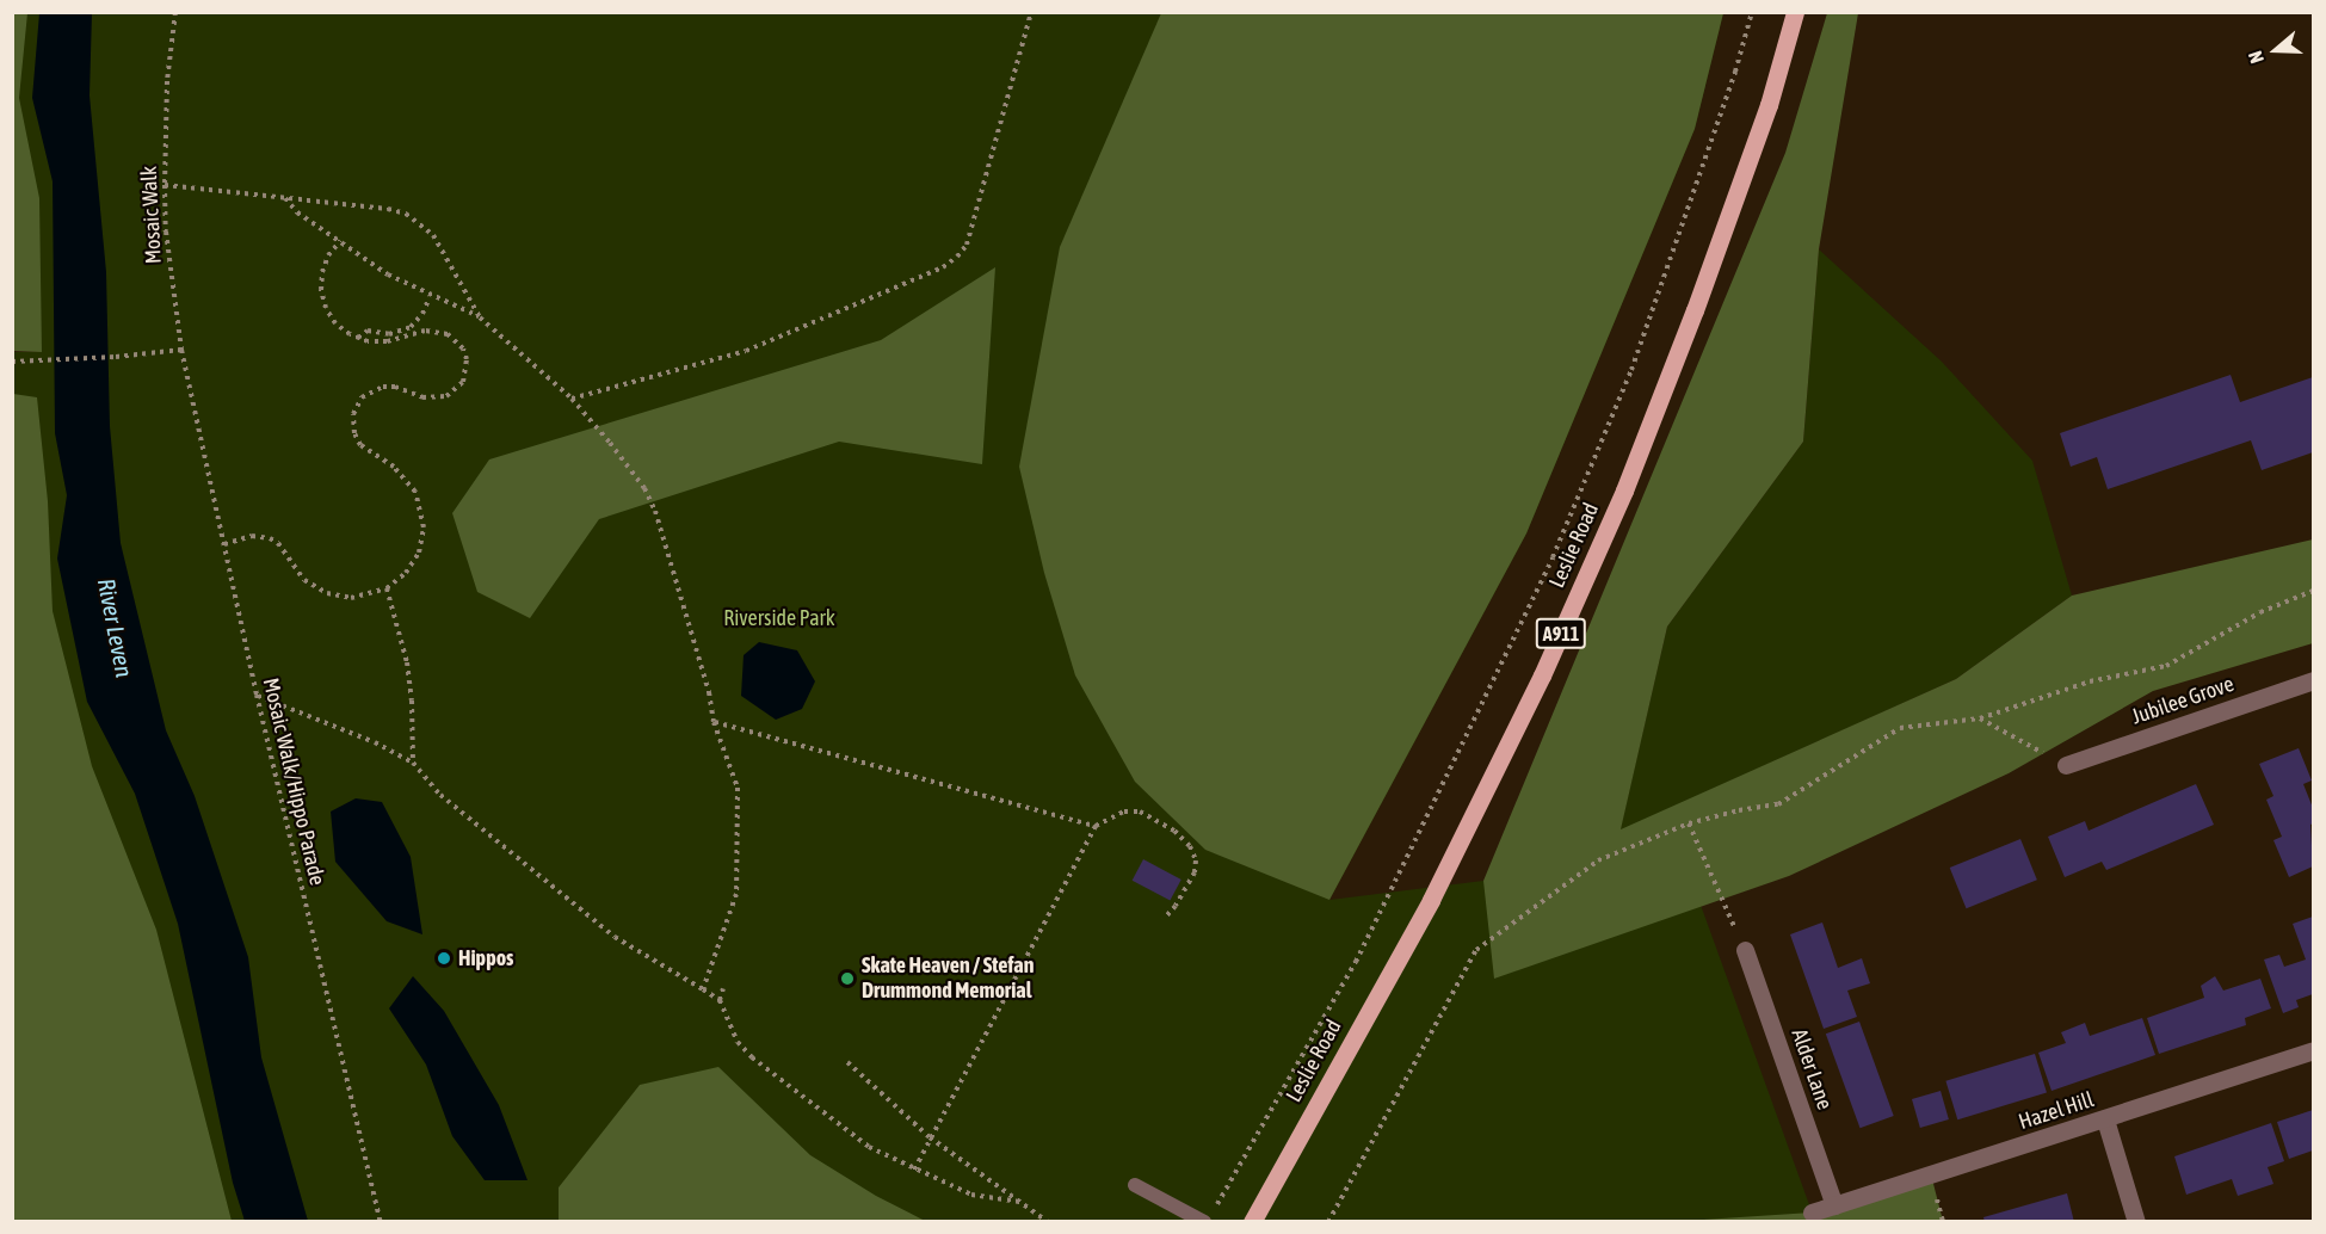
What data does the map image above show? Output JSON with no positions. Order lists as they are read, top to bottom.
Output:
{
  "streets": {
    "main road": ["Leslie Road", "A911"],
    "street": ["Jubilee Grove", "Alder Lane", "Hazel Hill"],
    "path": ["Mosaic Walk", "Mosaic Walk/Hippo Parade"]
  },
  "crossings": [
    ["Mosaic Walk", "Mosaic Walk/Hippo Parade"],
    ["Alder Lane", "Hazel Hill"]
  ],
  "water": ["River Leven"],
  "parks": ["Riverside Park"],
  "places": ["Hippos", "Skate Heaven / Stefan Drummond Memorial"],
  "north": "left"
}
